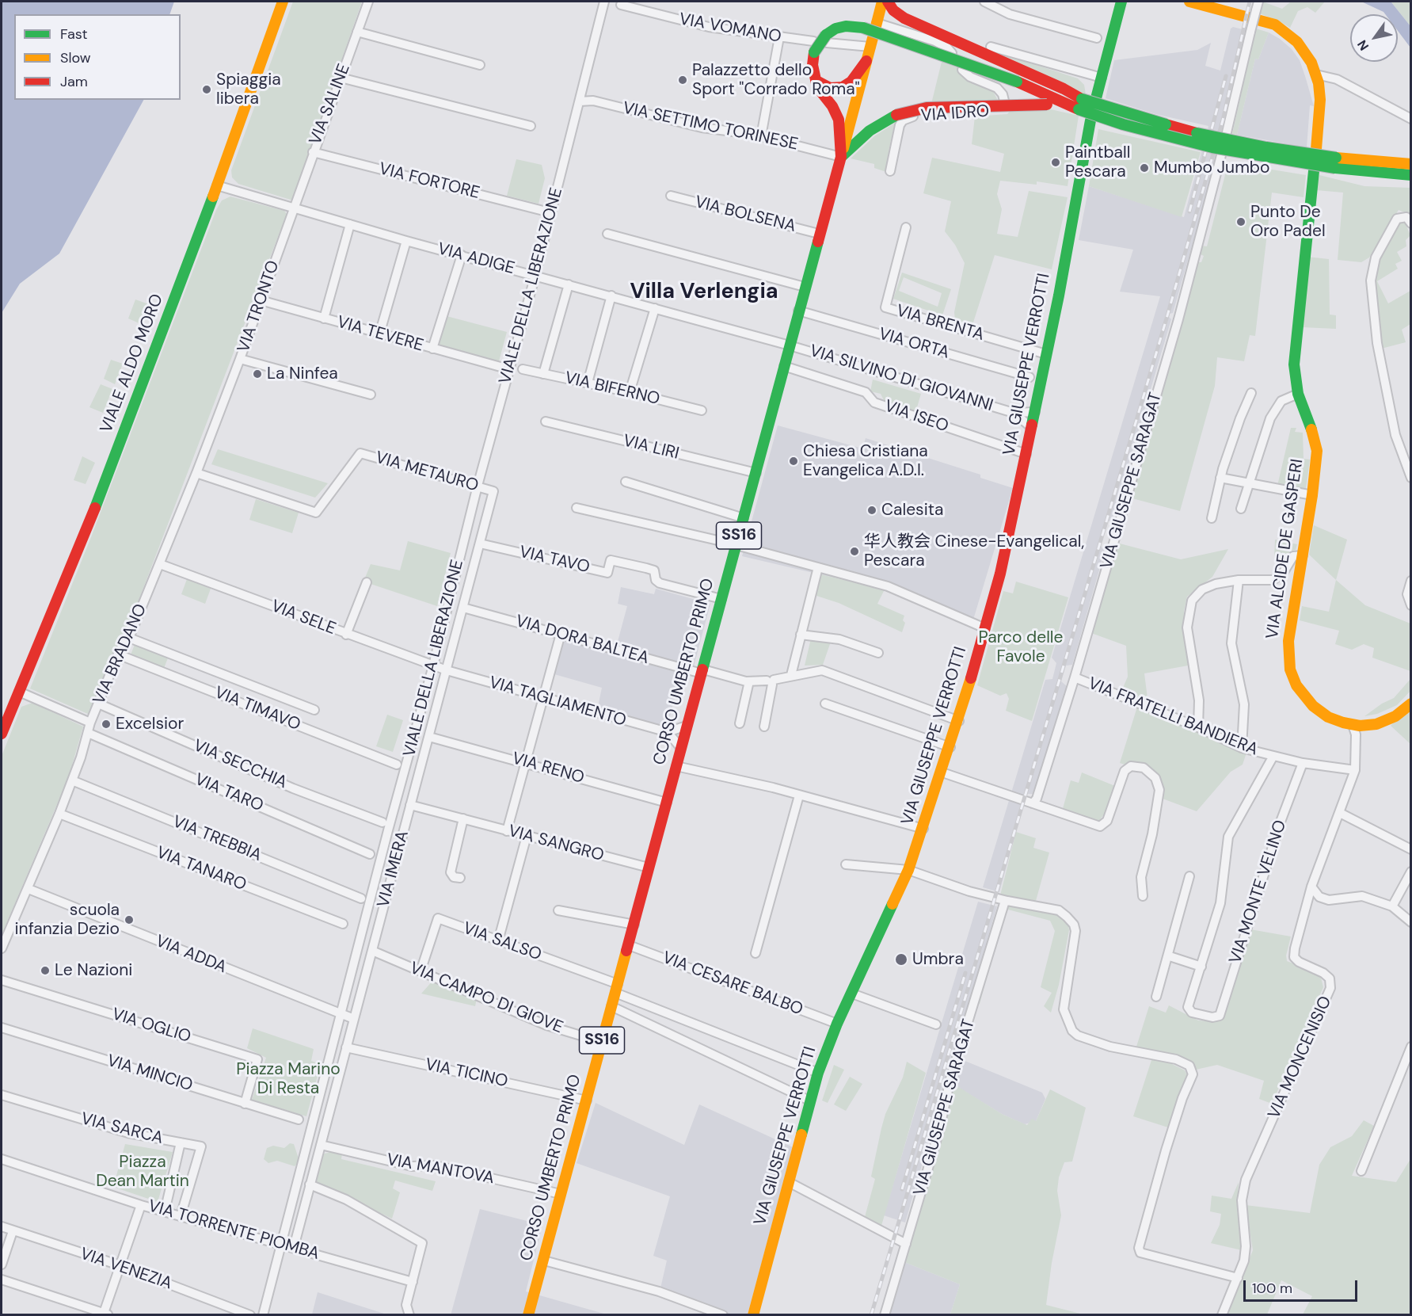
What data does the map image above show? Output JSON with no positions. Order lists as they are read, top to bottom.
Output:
{
  "streets": {
    "main road": [
      "VIALE ALDO MORO",
      "VIA GIUSEPPE VERROTTI",
      "SS16",
      "VIA ALCIDE DE GASPERI",
      "CORSO UMBERTO PRIMO"
    ],
    "street": [
      "VIA VOMANO",
      "VIA SALINE",
      "VIA IDRO",
      "VIA SETTIMO TORINESE",
      "VIA FORTORE",
      "VIA BOLSENA",
      "VIA ADIGE",
      "VIALE DELLA LIBERAZIONE",
      "VIA TRONTO",
      "VIA BRENTA",
      "VIA TEVERE",
      "VIA ORTA",
      "VIA SILVINO DI GIOVANNI",
      "VIA BIFERNO",
      "VIA ISEO",
      "VIA LIRI",
      "VIA METAURO",
      "VIA GIUSEPPE SARAGAT",
      "VIA TAVO",
      "VIA SELE",
      "VIA DORA BALTEA",
      "VIA BRADANO",
      "VIA TAGLIAMENTO",
      "VIA TIMAVO",
      "VIA FRATELLI BANDIERA",
      "VIA SECCHIA",
      "VIA RENO",
      "VIA TARO",
      "VIA TREBBIA",
      "VIA SANGRO",
      "VIA TANARO",
      "VIA IMERA",
      "VIA MONTE VELINO",
      "VIA SALSO",
      "VIA ADDA",
      "VIA CESARE BALBO",
      "VIA CAMPO DI GIOVE",
      "VIA OGLIO",
      "VIA MONCENISIO",
      "VIA MINCIO",
      "VIA TICINO",
      "VIA SARCA",
      "VIA MANTOVA",
      "VIA TORRENTE PIOMBA",
      "VIA VENEZIA"
    ]
  },
  "crossings": [
    ["VIA SALINE", "VIA FORTORE"],
    ["VIA SALINE", "VIA ADIGE"],
    ["VIA SALINE", "VIA TRONTO"],
    ["VIA SETTIMO TORINESE", "VIALE DELLA LIBERAZIONE"],
    ["VIA SETTIMO TORINESE", "CORSO UMBERTO PRIMO"],
    ["VIA BOLSENA", "CORSO UMBERTO PRIMO"],
    ["VIA ADIGE", "VIALE DELLA LIBERAZIONE"],
    ["VIA ADIGE", "VIA TRONTO"],
    ["VIA ADIGE", "VIALE ALDO MORO"],
    ["VIA ADIGE", "VIA SILVINO DI GIOVANNI"],
    ["VIA ADIGE", "CORSO UMBERTO PRIMO"],
    ["VIALE DELLA LIBERAZIONE", "VIA METAURO"],
    ["VIALE DELLA LIBERAZIONE", "VIA SELE"],
    ["VIALE DELLA LIBERAZIONE", "VIA ADDA"],
    ["VIALE DELLA LIBERAZIONE", "VIA TORRENTE PIOMBA"],
    ["VIA TRONTO", "VIA TEVERE"],
    ["VIA TRONTO", "VIA BRADANO"],
    ["VIA BRENTA", "VIA GIUSEPPE VERROTTI"],
    ["VIA ORTA", "CORSO UMBERTO PRIMO"],
    ["VIA GIUSEPPE VERROTTI", "VIA SILVINO DI GIOVANNI"],
    ["VIA GIUSEPPE VERROTTI", "VIA ISEO"],
    ["VIA GIUSEPPE VERROTTI", "VIA DORA BALTEA"],
    ["VIA GIUSEPPE VERROTTI", "VIA CESARE BALBO"],
    ["VIA SILVINO DI GIOVANNI", "CORSO UMBERTO PRIMO"],
    ["VIA ISEO", "CORSO UMBERTO PRIMO"],
    ["VIA LIRI", "CORSO UMBERTO PRIMO"],
    ["VIA METAURO", "VIA BRADANO"],
    ["VIA METAURO", "VIA IMERA"],
    ["VIA GIUSEPPE SARAGAT", "VIA FRATELLI BANDIERA"],
    ["VIA ALCIDE DE GASPERI", "VIA MONCENISIO"],
    ["VIA TAVO", "CORSO UMBERTO PRIMO"],
    ["VIA TAVO", "VIA IMERA"],
    ["VIA SELE", "VIA BRADANO"],
    ["VIA SELE", "VIA TAGLIAMENTO"],
    ["VIA SELE", "VIA IMERA"],
    ["VIA DORA BALTEA", "CORSO UMBERTO PRIMO"],
    ["VIA DORA BALTEA", "VIA IMERA"],
    ["VIA BRADANO", "VIA TIMAVO"],
    ["VIA BRADANO", "VIA SECCHIA"],
    ["VIA BRADANO", "VIA TARO"],
    ["VIA BRADANO", "VIA TREBBIA"],
    ["VIA BRADANO", "VIA TANARO"],
    ["VIA BRADANO", "VIA ADDA"],
    ["CORSO UMBERTO PRIMO", "VIA RENO"],
    ["CORSO UMBERTO PRIMO", "VIA SANGRO"],
    ["CORSO UMBERTO PRIMO", "VIA SALSO"],
    ["CORSO UMBERTO PRIMO", "VIA CESARE BALBO"],
    ["CORSO UMBERTO PRIMO", "VIA CAMPO DI GIOVE"],
    ["CORSO UMBERTO PRIMO", "VIA TICINO"],
    ["CORSO UMBERTO PRIMO", "VIA MANTOVA"],
    ["VIA TAGLIAMENTO", "VIA IMERA"],
    ["VIA FRATELLI BANDIERA", "VIA MONTE VELINO"],
    ["VIA FRATELLI BANDIERA", "VIA MONCENISIO"],
    ["VIA RENO", "VIA IMERA"],
    ["VIA SANGRO", "VIA IMERA"],
    ["VIA IMERA", "VIA ADDA"],
    ["VIA IMERA", "VIA CAMPO DI GIOVE"],
    ["VIA IMERA", "VIA TICINO"],
    ["VIA IMERA", "VIA MANTOVA"],
    ["VIA IMERA", "VIA TORRENTE PIOMBA"],
    ["VIA SALSO", "VIA CAMPO DI GIOVE"],
    ["VIA OGLIO", "VIA MINCIO"],
    ["VIA SARCA", "VIA TORRENTE PIOMBA"]
  ],
  "districts": ["Villa Verlengia"],
  "parks": ["Parco delle Favole", "Piazza Marino Di Resta", "Piazza Dean Martin"],
  "places": [
    "Palazzetto dello Sport \"Corrado Roma\"",
    "Spiaggia libera",
    "Paintball Pescara",
    "Mumbo Jumbo",
    "Punto De Oro Padel",
    "La Ninfea",
    "Chiesa Cristiana Evangelica A.D.I.",
    "Calesita",
    "华人教会 Cinese-Evangelical, Pescara",
    "Excelsior",
    "scuola infanzia Dezio",
    "Umbra",
    "Le Nazioni"
  ],
  "legend": ["Fast", "Slow", "Jam"],
  "scale_bar": "100 m",
  "north": "bottom left"
}
